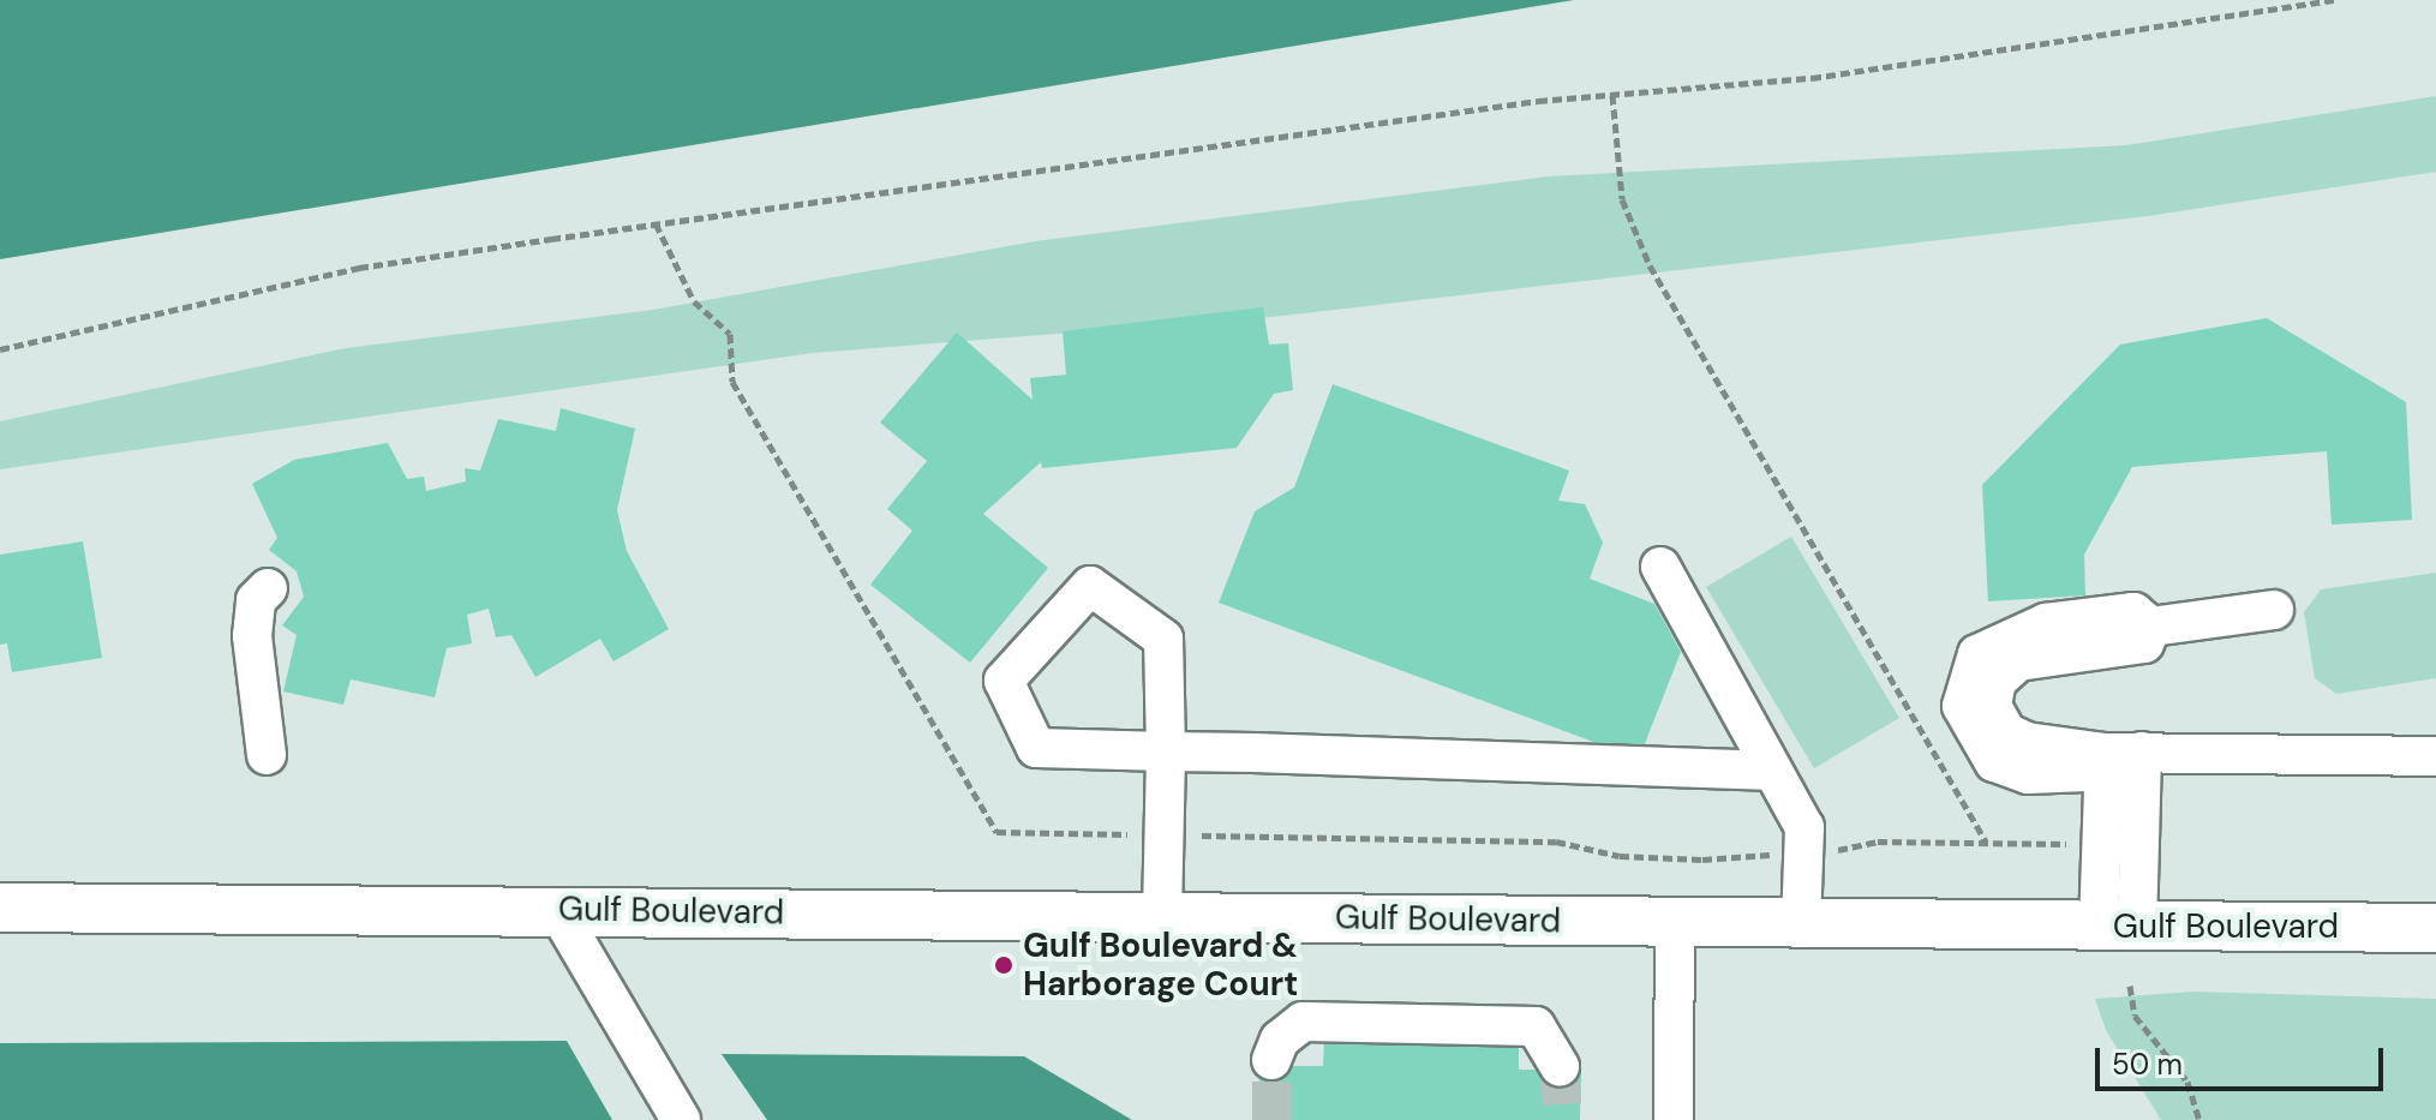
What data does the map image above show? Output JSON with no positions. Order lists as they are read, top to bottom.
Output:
{
  "streets": {
    "main road": ["Gulf Boulevard"]
  },
  "places": ["Gulf Boulevard & Harborage Court"],
  "scale_bar": "50 m"
}
